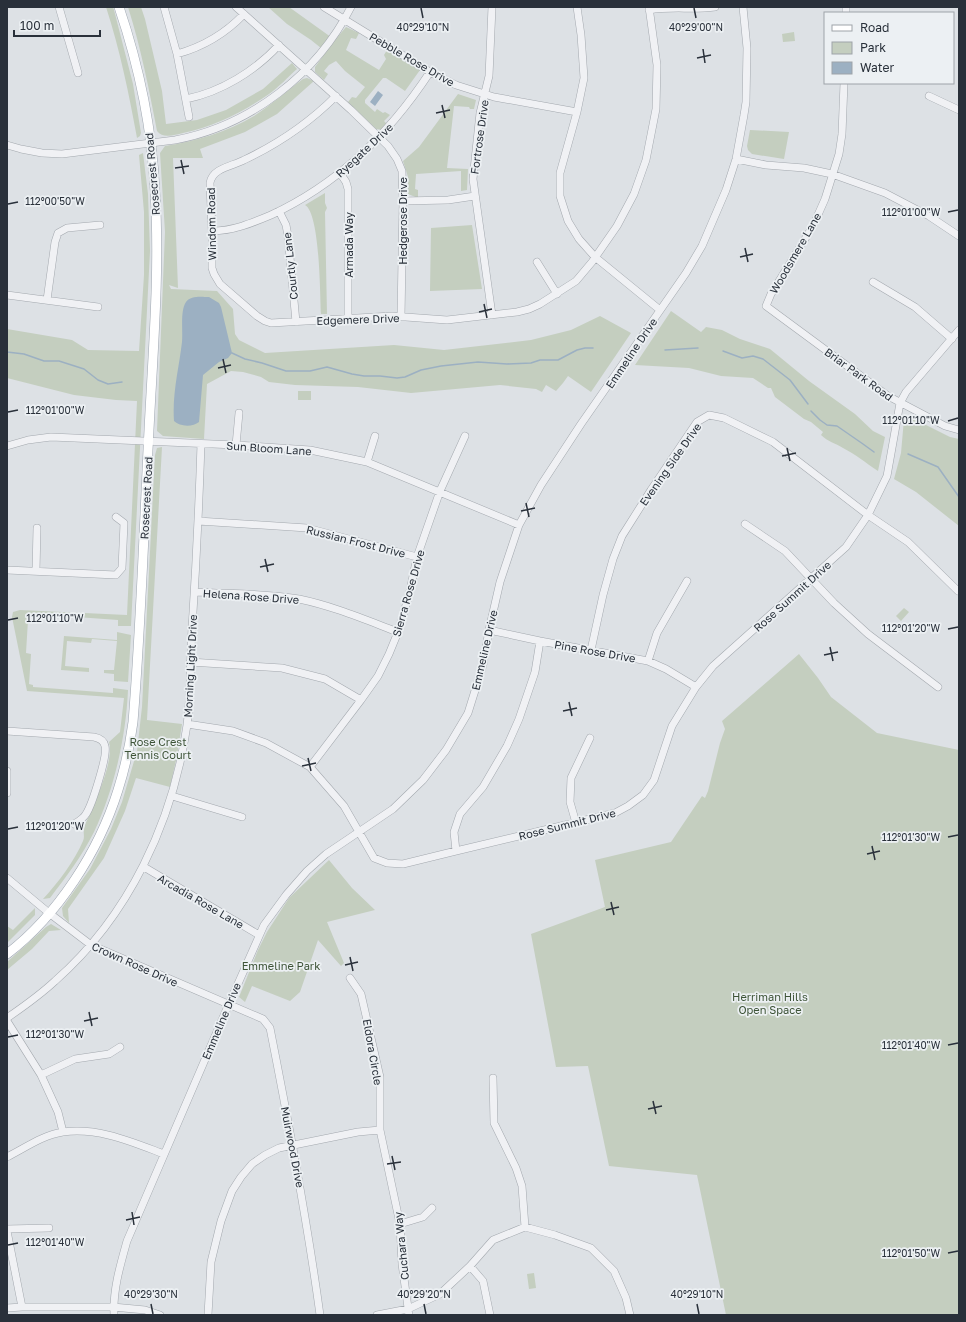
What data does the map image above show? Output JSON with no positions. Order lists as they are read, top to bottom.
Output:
{
  "streets": {
    "main road": ["Rosecrest Road"],
    "street": [
      "Pebble Rose Drive",
      "Fortrose Drive",
      "Ryegate Drive",
      "Hedgerose Drive",
      "Windom Road",
      "Armada Way",
      "Woodsmere Lane",
      "Courtly Lane",
      "Edgemere Drive",
      "Emmeline Drive",
      "Briar Park Road",
      "Sun Bloom Lane",
      "Evening Side Drive",
      "Russian Frost Drive",
      "Sierra Rose Drive",
      "Helena Rose Drive",
      "Rose Summit Drive",
      "Pine Rose Drive",
      "Morning Light Drive",
      "Arcadia Rose Lane",
      "Crown Rose Drive",
      "Eldora Circle",
      "Muirwood Drive",
      "Cuchara Way"
    ]
  },
  "crossings": [
    ["Pebble Rose Drive", "Fortrose Drive"],
    ["Pebble Rose Drive", "Ryegate Drive"],
    ["Fortrose Drive", "Edgemere Drive"],
    ["Ryegate Drive", "Hedgerose Drive"],
    ["Ryegate Drive", "Windom Road"],
    ["Ryegate Drive", "Armada Way"],
    ["Ryegate Drive", "Courtly Lane"],
    ["Rosecrest Road", "Sun Bloom Lane"],
    ["Rosecrest Road", "Crown Rose Drive"],
    ["Hedgerose Drive", "Windom Road"],
    ["Hedgerose Drive", "Edgemere Drive"],
    ["Windom Road", "Edgemere Drive"],
    ["Armada Way", "Edgemere Drive"],
    ["Woodsmere Lane", "Briar Park Road"],
    ["Courtly Lane", "Edgemere Drive"],
    ["Emmeline Drive", "Sun Bloom Lane"],
    ["Emmeline Drive", "Rose Summit Drive"],
    ["Emmeline Drive", "Pine Rose Drive"],
    ["Emmeline Drive", "Arcadia Rose Lane"],
    ["Emmeline Drive", "Crown Rose Drive"],
    ["Emmeline Drive", "Muirwood Drive"],
    ["Briar Park Road", "Rose Summit Drive"],
    ["Sun Bloom Lane", "Sierra Rose Drive"],
    ["Sun Bloom Lane", "Morning Light Drive"],
    ["Evening Side Drive", "Rose Summit Drive"],
    ["Evening Side Drive", "Pine Rose Drive"],
    ["Russian Frost Drive", "Sierra Rose Drive"],
    ["Russian Frost Drive", "Morning Light Drive"],
    ["Sierra Rose Drive", "Helena Rose Drive"],
    ["Sierra Rose Drive", "Rose Summit Drive"],
    ["Helena Rose Drive", "Morning Light Drive"],
    ["Rose Summit Drive", "Pine Rose Drive"],
    ["Rose Summit Drive", "Morning Light Drive"],
    ["Morning Light Drive", "Arcadia Rose Lane"],
    ["Morning Light Drive", "Crown Rose Drive"],
    ["Crown Rose Drive", "Muirwood Drive"],
    ["Eldora Circle", "Cuchara Way"]
  ],
  "parks": ["Rose Crest Tennis Court", "Emmeline Park", "Herriman Hills Open Space"],
  "legend": ["Road", "Park", "Water"],
  "scale_bar": "100 m",
  "coordinates": [
    "40°29'10\"N",
    "40°29'00\"N",
    "112°00'50\"W",
    "112°01'00\"W",
    "112°01'10\"W",
    "112°01'20\"W",
    "112°01'30\"W",
    "112°01'40\"W",
    "112°01'50\"W",
    "40°29'30\"N",
    "40°29'20\"N"
  ]
}
